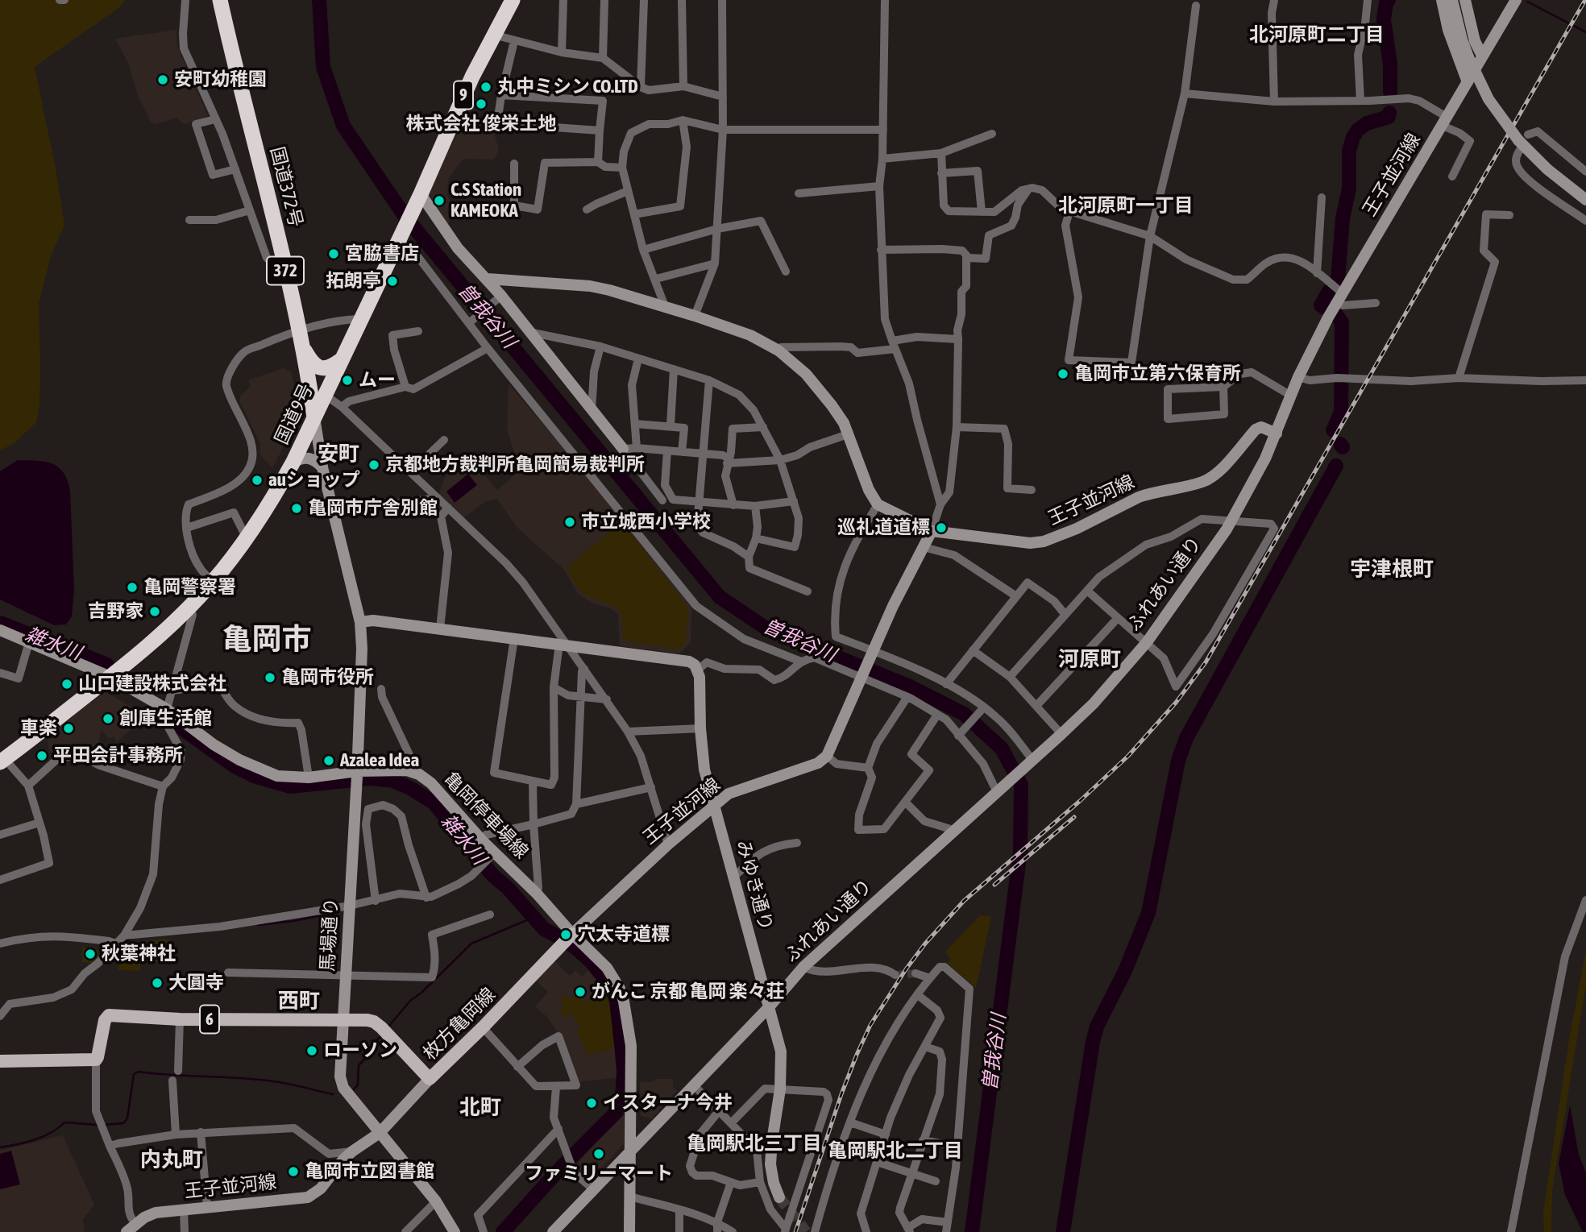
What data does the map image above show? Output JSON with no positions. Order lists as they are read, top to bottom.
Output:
{
  "streets": {
    "highway": [
      "9",
      "国道372号",
      "372",
      "国道9号"
    ],
    "main road": ["6", "枚方亀岡線"],
    "street": [
      "王子並河線",
      "ふれあい通り",
      "亀岡停車場線",
      "みゆき通り",
      "馬場通り"
    ]
  },
  "crossings": [
    ["王子並河線", "ふれあい通り"],
    ["王子並河線", "亀岡停車場線"],
    ["王子並河線", "みゆき通り"],
    ["王子並河線", "馬場通り"],
    ["王子並河線", "枚方亀岡線"],
    ["国道372号", "国道9号"],
    ["国道9号", "亀岡停車場線"],
    ["ふれあい通り", "亀岡停車場線"],
    ["ふれあい通り", "みゆき通り"],
    ["亀岡停車場線", "馬場通り"],
    ["亀岡停車場線", "枚方亀岡線"],
    ["馬場通り", "枚方亀岡線"]
  ],
  "districts": [
    "北河原町二丁目",
    "北河原町一丁目",
    "安町",
    "宇津根町",
    "亀岡市",
    "河原町",
    "西町",
    "北町",
    "亀岡駅北三丁目",
    "亀岡駅北二丁目",
    "内丸町"
  ],
  "water": ["曽我谷川", "雑水川"],
  "places": [
    "安町幼稚園",
    "丸中ミシン CO.LTD",
    "株式会社 俊栄土地",
    "C.S Station KAMEOKA",
    "宮脇書店",
    "拓朗亭",
    "亀岡市立第六保育所",
    "ムー",
    "京都地方裁判所亀岡簡易裁判所",
    "auショップ",
    "亀岡市庁舎別館",
    "市立城西小学校",
    "巡礼道道標",
    "亀岡警察署",
    "吉野家",
    "亀岡市役所",
    "山口建設株式会社",
    "創庫生活館",
    "車楽",
    "平田会計事務所",
    "Azalea Idea",
    "穴太寺道標",
    "秋葉神社",
    "大圓寺",
    "がんこ 京都 亀岡 楽々荘",
    "ローソン",
    "イスターナ今井",
    "ファミリーマート",
    "亀岡市立図書館"
  ]
}
